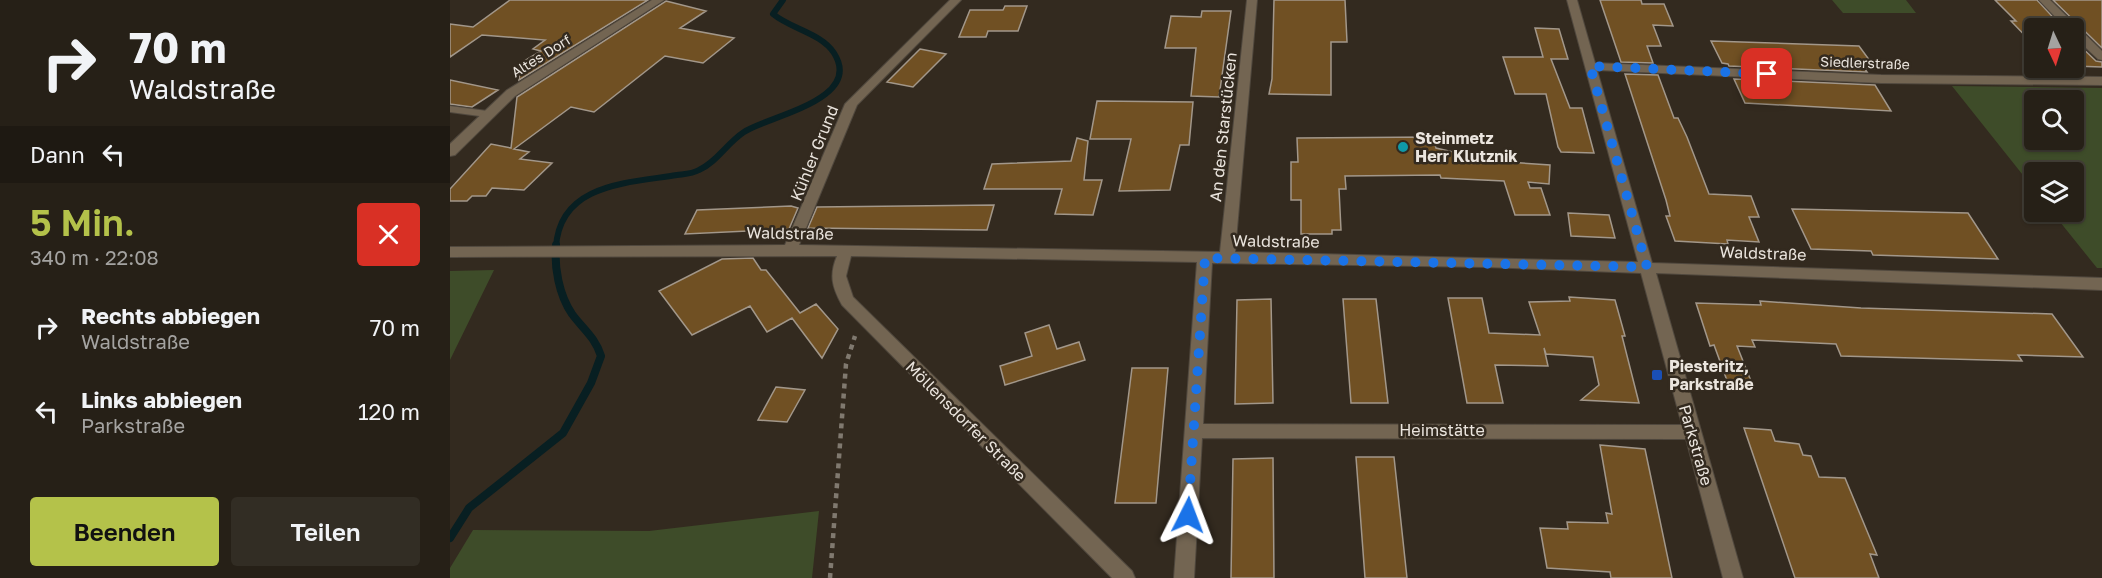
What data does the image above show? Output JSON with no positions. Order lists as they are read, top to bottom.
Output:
{
  "streets": {
    "street": [
      "Altes Dorf",
      "Siedlerstraße",
      "An den Starstücken",
      "Kühler Grund",
      "Waldstraße",
      "Möllensdorfer Straße",
      "Heimstätte",
      "Parkstraße"
    ]
  },
  "crossings": [
    ["Siedlerstraße", "Parkstraße"],
    ["An den Starstücken", "Waldstraße"],
    ["Kühler Grund", "Waldstraße"],
    ["Waldstraße", "Möllensdorfer Straße"],
    ["Waldstraße", "Parkstraße"],
    ["Heimstätte", "Parkstraße"]
  ],
  "places": {
    "other": ["Steinmetz Herr Klutznik"],
    "transit": ["Piesteritz, Parkstraße"]
  },
  "north": "bottom",
  "page": {
    "turn": ["70 m", "Waldstraße"],
    "then": "Dann",
    "heading": ["5 Min.", "340 m · 22:08"],
    "list": [
      {
        "name": "Rechts abbiegen",
        "note": "Waldstraße",
        "value": "70 m"
      },
      {
        "name": "Links abbiegen",
        "note": "Parkstraße",
        "value": "120 m"
      }
    ],
    "buttons": ["Beenden", "Teilen"]
  }
}
